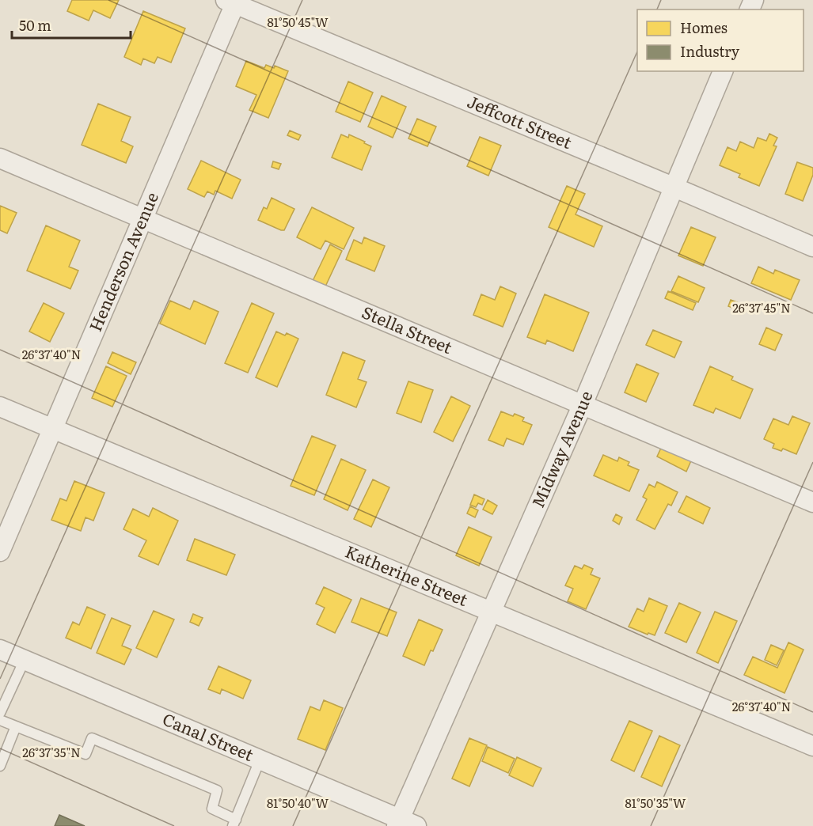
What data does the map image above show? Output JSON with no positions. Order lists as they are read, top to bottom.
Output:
{
  "streets": {
    "street": [
      "Jeffcott Street",
      "Henderson Avenue",
      "Stella Street",
      "Midway Avenue",
      "Katherine Street",
      "Canal Street"
    ]
  },
  "crossings": [
    ["Jeffcott Street", "Henderson Avenue"],
    ["Jeffcott Street", "Midway Avenue"],
    ["Henderson Avenue", "Stella Street"],
    ["Henderson Avenue", "Katherine Street"],
    ["Stella Street", "Midway Avenue"],
    ["Midway Avenue", "Katherine Street"],
    ["Midway Avenue", "Canal Street"]
  ],
  "legend": ["Homes", "Industry"],
  "scale_bar": "50 m",
  "coordinates": [
    "81°50'45\"W",
    "26°37'45\"N",
    "26°37'40\"N",
    "26°37'35\"N",
    "81°50'40\"W",
    "81°50'35\"W"
  ]
}
